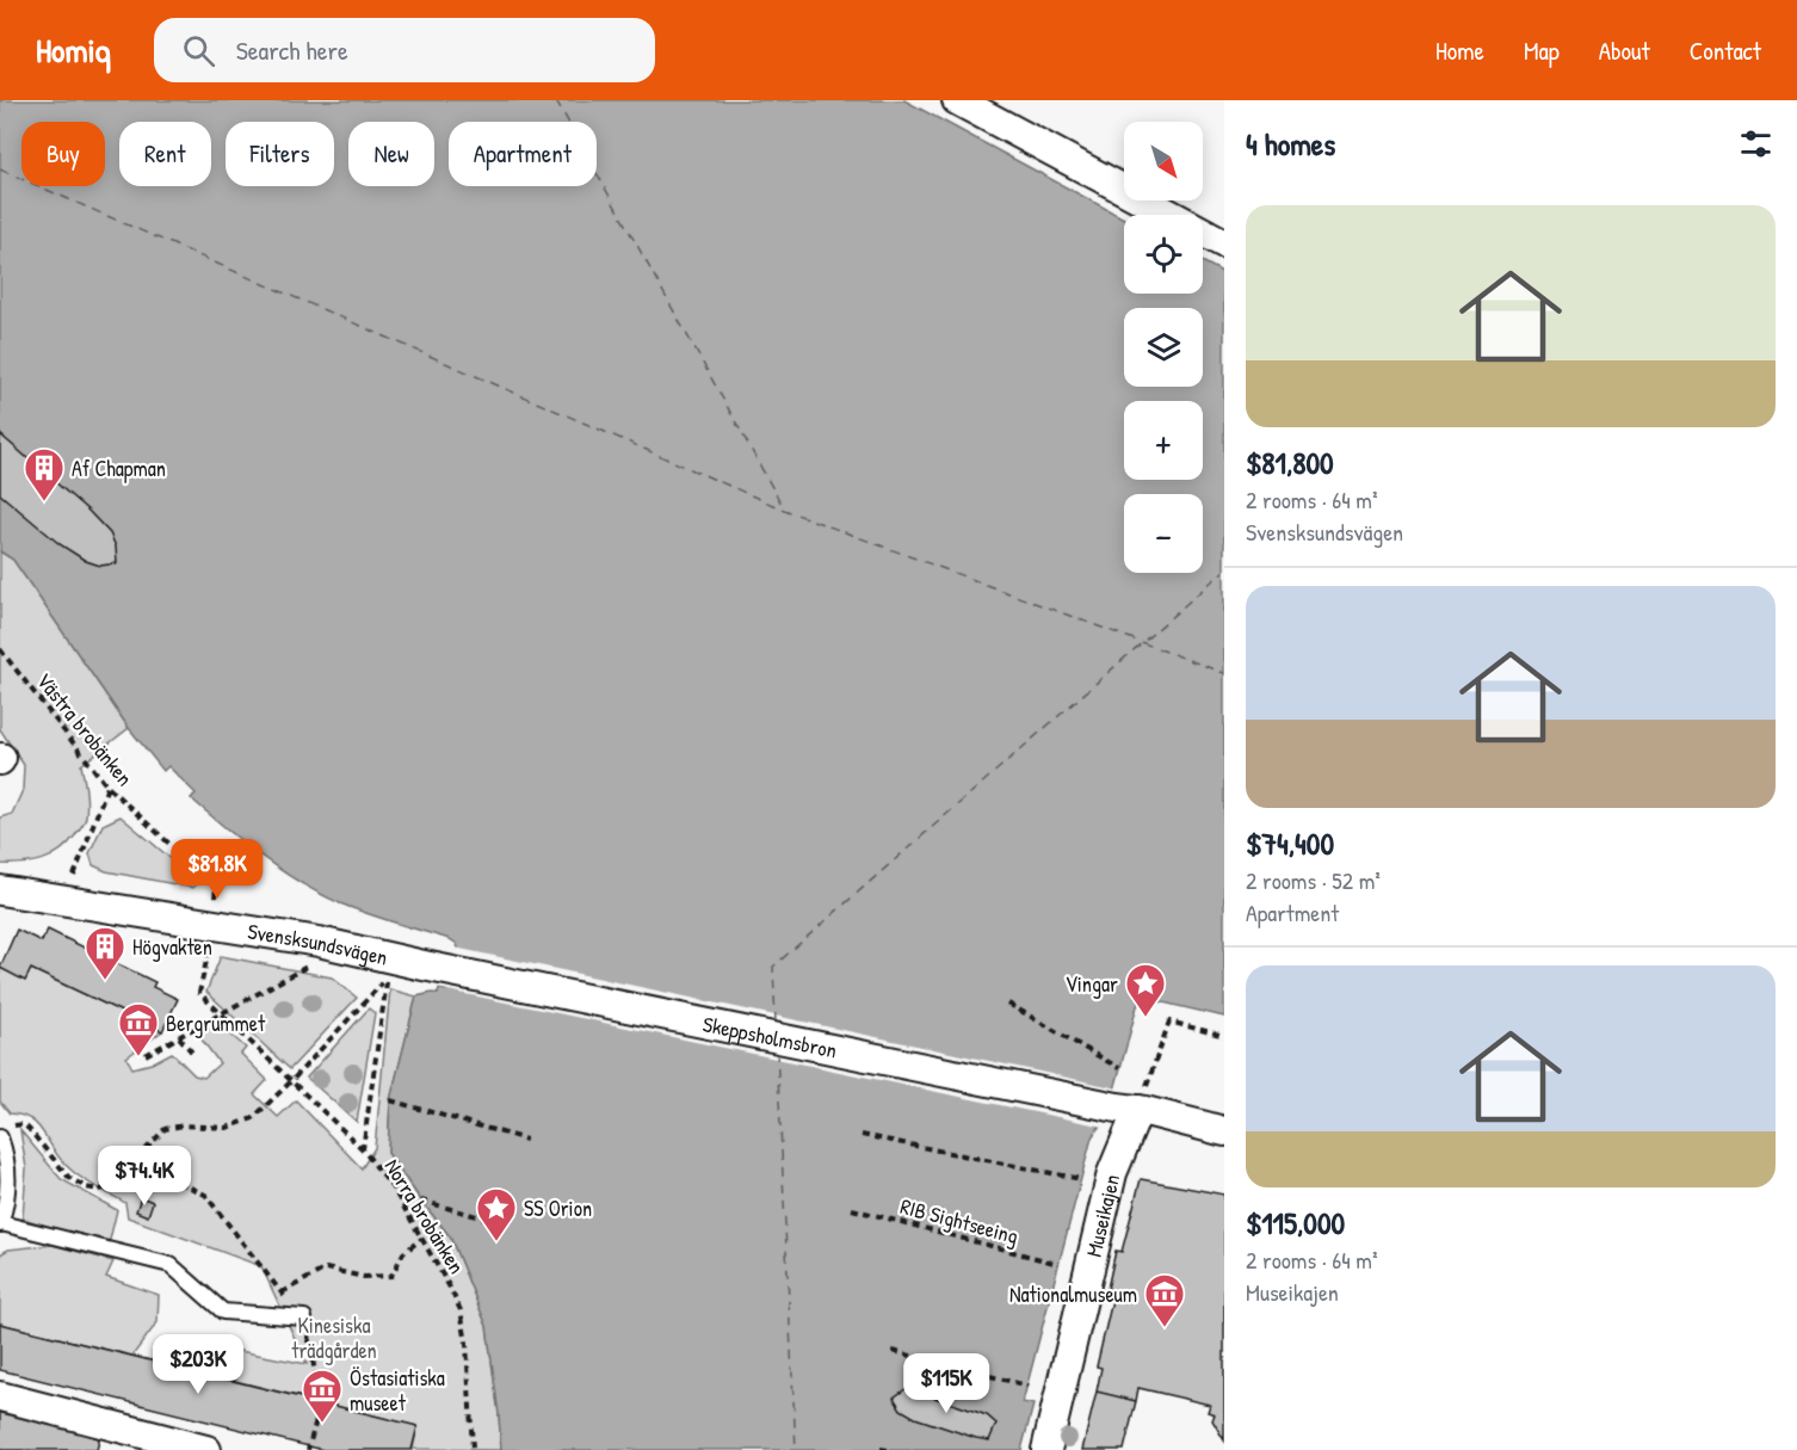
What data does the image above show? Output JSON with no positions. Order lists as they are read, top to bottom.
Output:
{
  "streets": {
    "street": ["Svensksundsvägen", "Skeppsholmsbron", "Museikajen"],
    "path": ["Västra brobänken", "Norra brobänken", "RIB Sightseeing"]
  },
  "crossings": [
    ["Västra brobänken", "Svensksundsvägen"],
    ["Svensksundsvägen", "Skeppsholmsbron"],
    ["Skeppsholmsbron", "Museikajen"]
  ],
  "parks": ["Kinesiska trädgården"],
  "places": {
    "building": ["Af Chapman", "Högvakten"],
    "place": ["Vingar", "SS Orion"],
    "museum": ["Bergrummet", "Nationalmuseum", "Östasiatiska museet"]
  },
  "north": "bottom right",
  "page": {
    "header": "Homiq",
    "search": "Search here",
    "nav": [
      "Home",
      "Map",
      "About",
      "Contact"
    ],
    "heading": "4 homes",
    "map_buttons": ["+", "−"],
    "chip": [
      "Buy",
      "Rent",
      "Filters",
      "New",
      "Apartment"
    ],
    "list": [
      {
        "name": "$81,800",
        "note": "2 rooms · 64 m² · Svensksundsvägen"
      },
      {
        "name": "$74,400",
        "note": "2 rooms · 52 m² · Apartment"
      },
      {
        "name": "$115,000",
        "note": "2 rooms · 64 m² · Museikajen"
      }
    ],
    "price": [
      "$81.8K",
      "$74.4K",
      "$203K",
      "$115K"
    ]
  }
}
